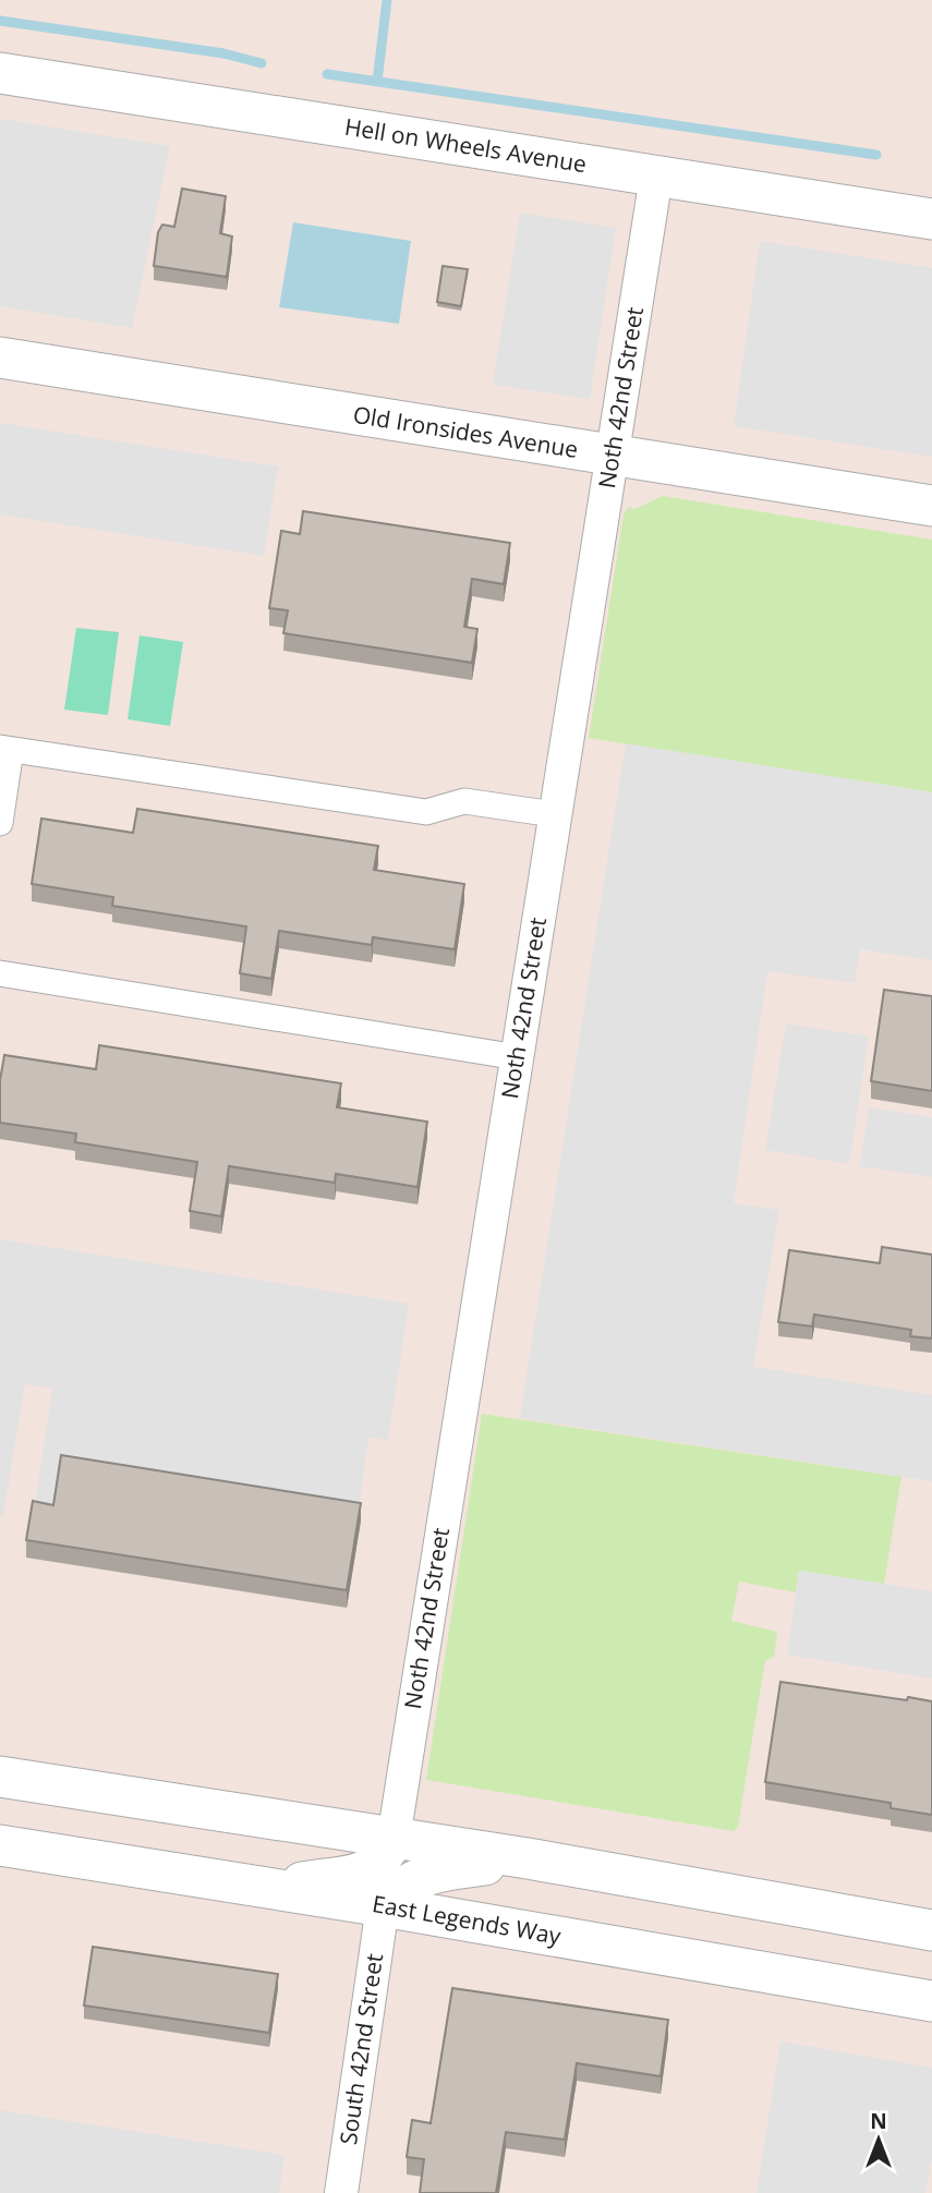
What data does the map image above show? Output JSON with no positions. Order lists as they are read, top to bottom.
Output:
{
  "streets": {
    "street": [
      "Hell on Wheels Avenue",
      "Noth 42nd Street",
      "Old Ironsides Avenue",
      "East Legends Way",
      "South 42nd Street"
    ]
  },
  "crossings": [
    ["Hell on Wheels Avenue", "Noth 42nd Street"],
    ["Noth 42nd Street", "Old Ironsides Avenue"],
    ["East Legends Way", "South 42nd Street"]
  ],
  "north": "top"
}
